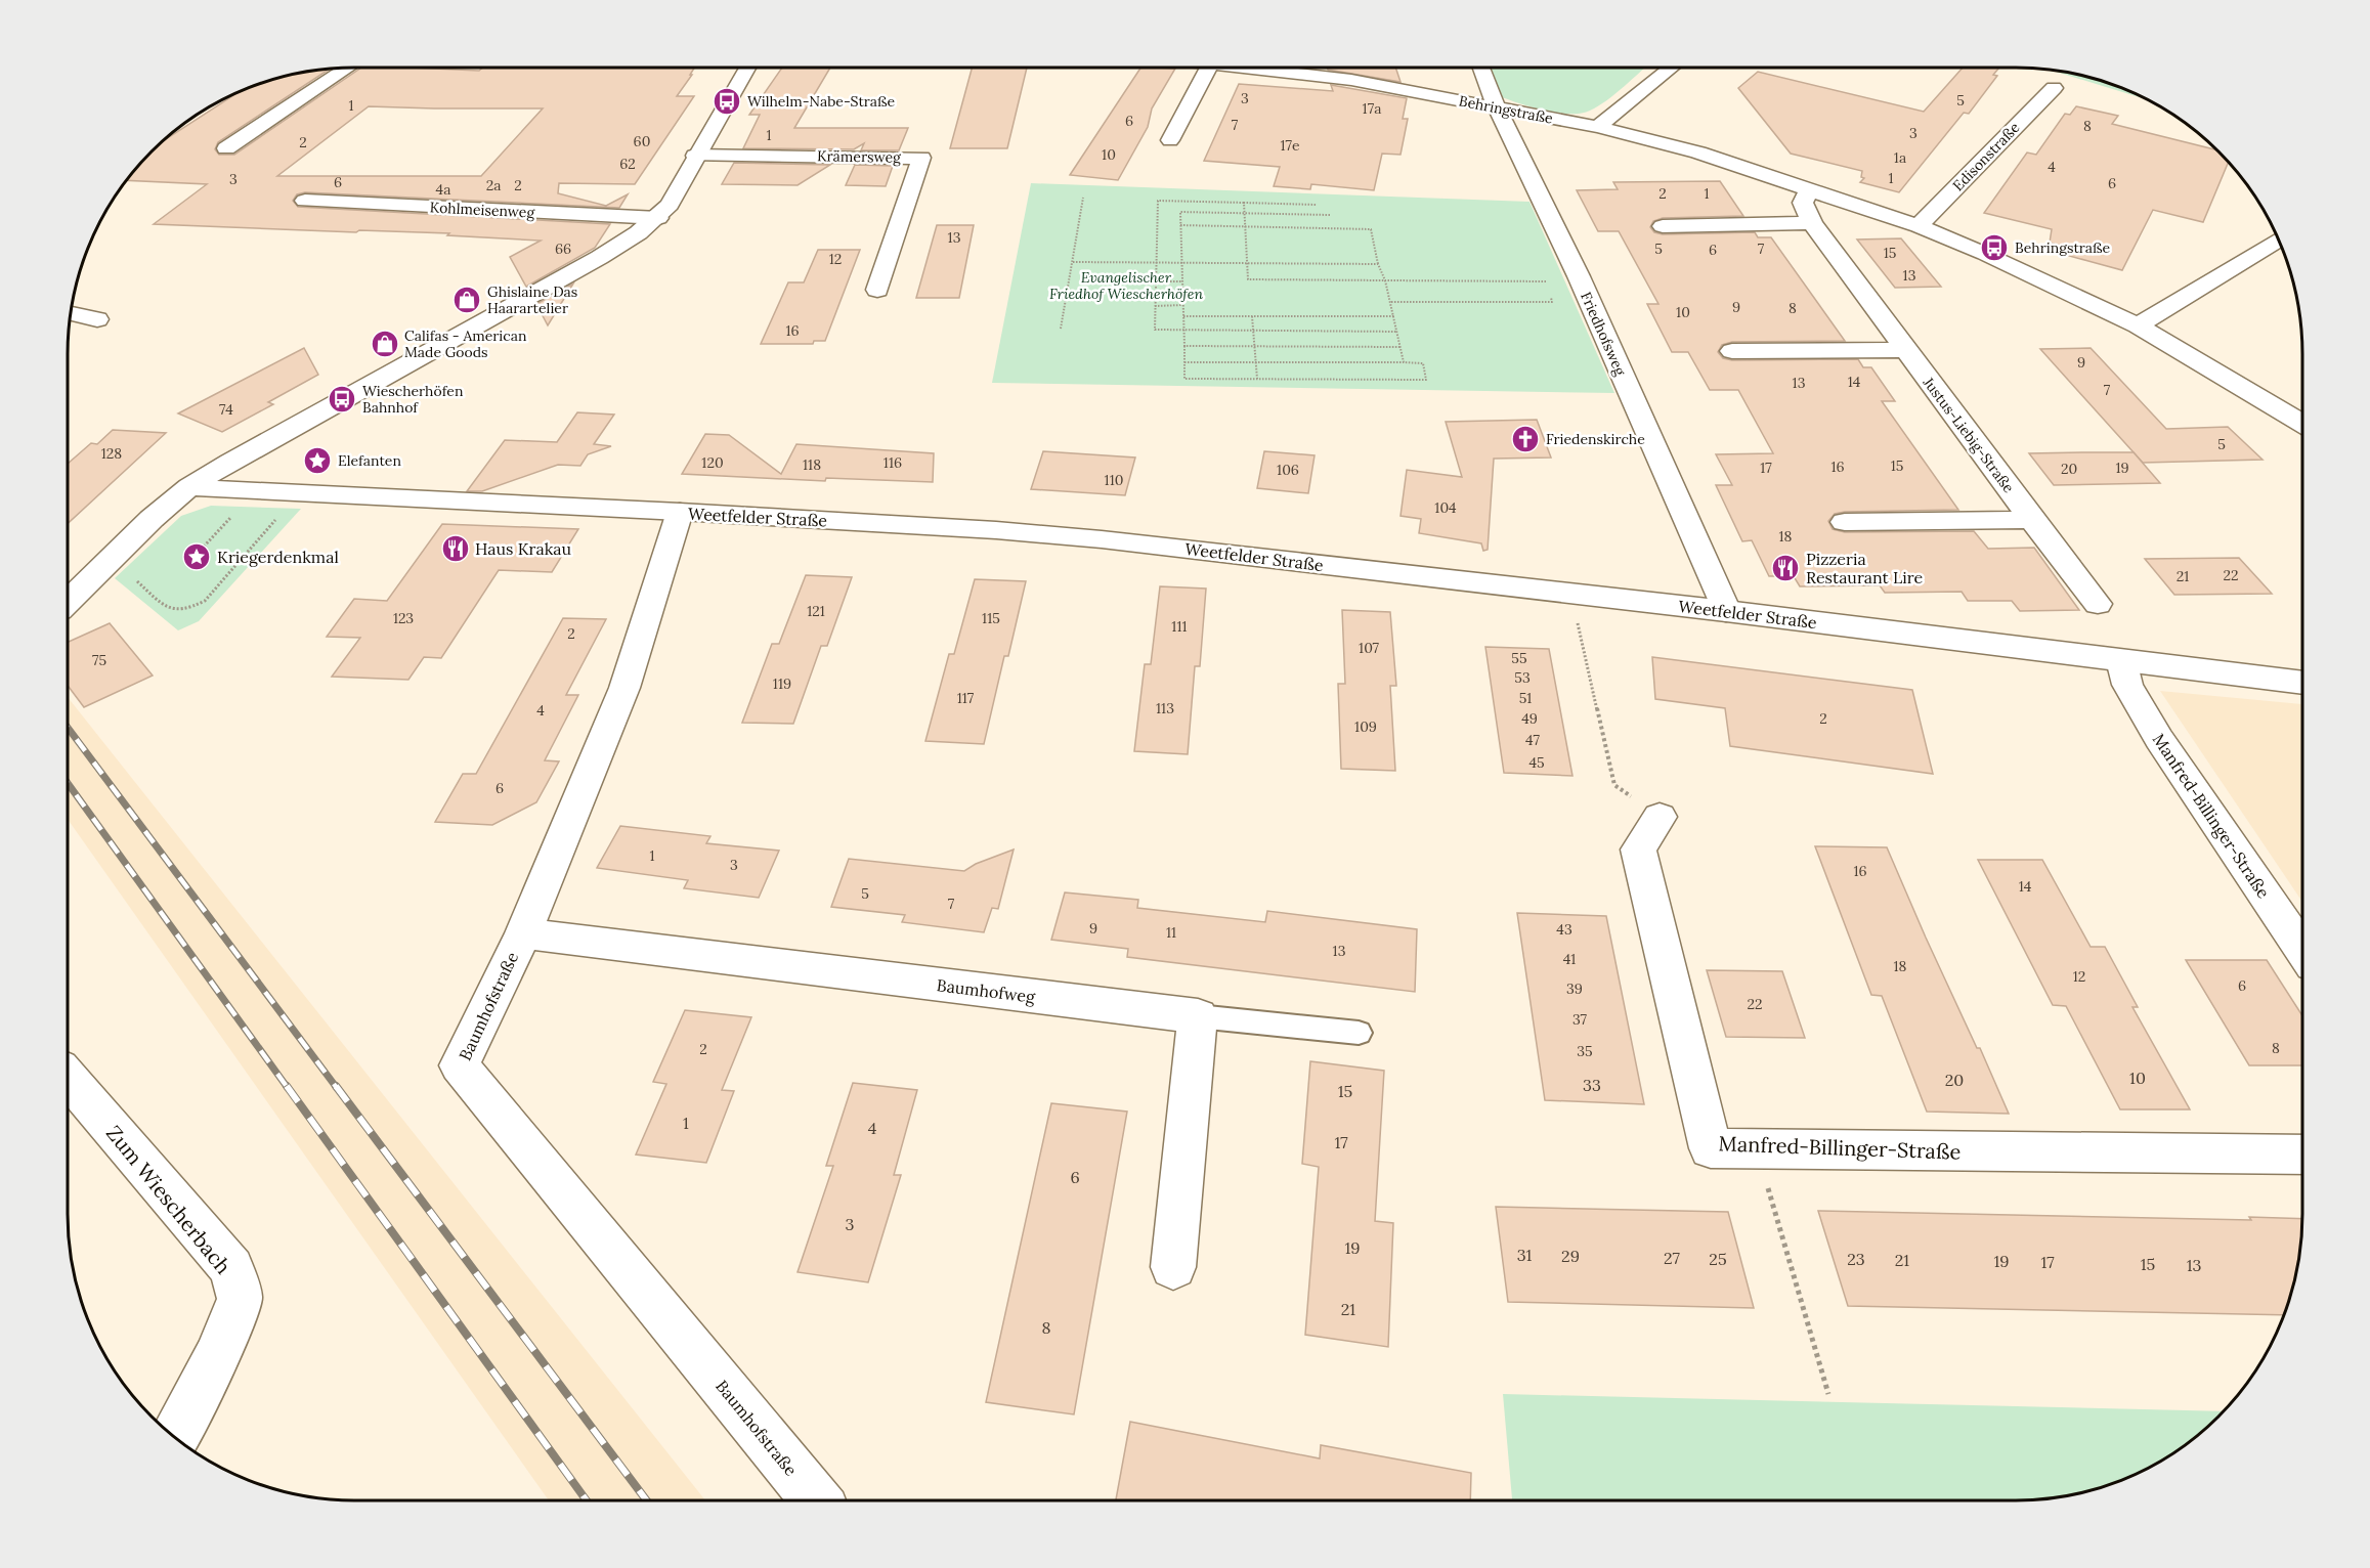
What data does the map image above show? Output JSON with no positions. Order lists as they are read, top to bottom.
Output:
{
  "streets": {
    "street": [
      "Behringstraße",
      "Krämersweg",
      "Edisonstraße",
      "Kohlmeisenweg",
      "Friedhofsweg",
      "Justus-Liebig-Straße",
      "Weetfelder Straße",
      "Manfred-Billinger-Straße",
      "Baumhofweg",
      "Baumhofstraße",
      "Zum Wiescherbach"
    ]
  },
  "crossings": [
    ["Behringstraße", "Edisonstraße"],
    ["Behringstraße", "Friedhofsweg"],
    ["Behringstraße", "Justus-Liebig-Straße"],
    ["Friedhofsweg", "Weetfelder Straße"],
    ["Weetfelder Straße", "Manfred-Billinger-Straße"],
    ["Weetfelder Straße", "Baumhofstraße"],
    ["Baumhofweg", "Baumhofstraße"]
  ],
  "parks": ["Evangelischer Friedhof Wiescherhöfen"],
  "places": {
    "bus stop": ["Wilhelm-Nabe-Straße", "Behringstraße", "Wiescherhöfen Bahnhof"],
    "shop": ["Ghislaine Das Haarartelier", "Califas - American Made Goods"],
    "church": ["Friedenskirche"],
    "place": ["Elefanten", "Kriegerdenkmal"],
    "restaurant": ["Haus Krakau", "Pizzeria Restaurant Lire"]
  },
  "house_numbers": [
    "3",
    "5",
    "1",
    "17a",
    "6",
    "7",
    "8",
    "3",
    "1",
    "60",
    "2",
    "17e",
    "10",
    "1a",
    "62",
    "4",
    "1",
    "3",
    "6",
    "6",
    "2a",
    "2",
    "4a",
    "2",
    "1",
    "13",
    "66",
    "5",
    "7",
    "6",
    "15",
    "12",
    "13",
    "9",
    "8",
    "10",
    "16",
    "9",
    "14",
    "13",
    "7",
    "74",
    "5",
    "128",
    "120",
    "116",
    "118",
    "15",
    "16",
    "17",
    "19",
    "20",
    "106",
    "110",
    "104",
    "18",
    "22",
    "21",
    "121",
    "123",
    "115",
    "111",
    "2",
    "107",
    "55",
    "75",
    "53",
    "119",
    "117",
    "51",
    "113",
    "4",
    "49",
    "2",
    "109",
    "47",
    "45",
    "6",
    "1",
    "3",
    "16",
    "14",
    "5",
    "7",
    "9",
    "43",
    "11",
    "13",
    "41",
    "18",
    "12",
    "6",
    "39",
    "22",
    "37",
    "8",
    "2",
    "35",
    "10",
    "20",
    "33",
    "15",
    "1",
    "4",
    "17",
    "6",
    "3",
    "19",
    "31",
    "29",
    "27",
    "25",
    "23",
    "21",
    "19",
    "17",
    "15",
    "13",
    "21",
    "8"
  ]
}
